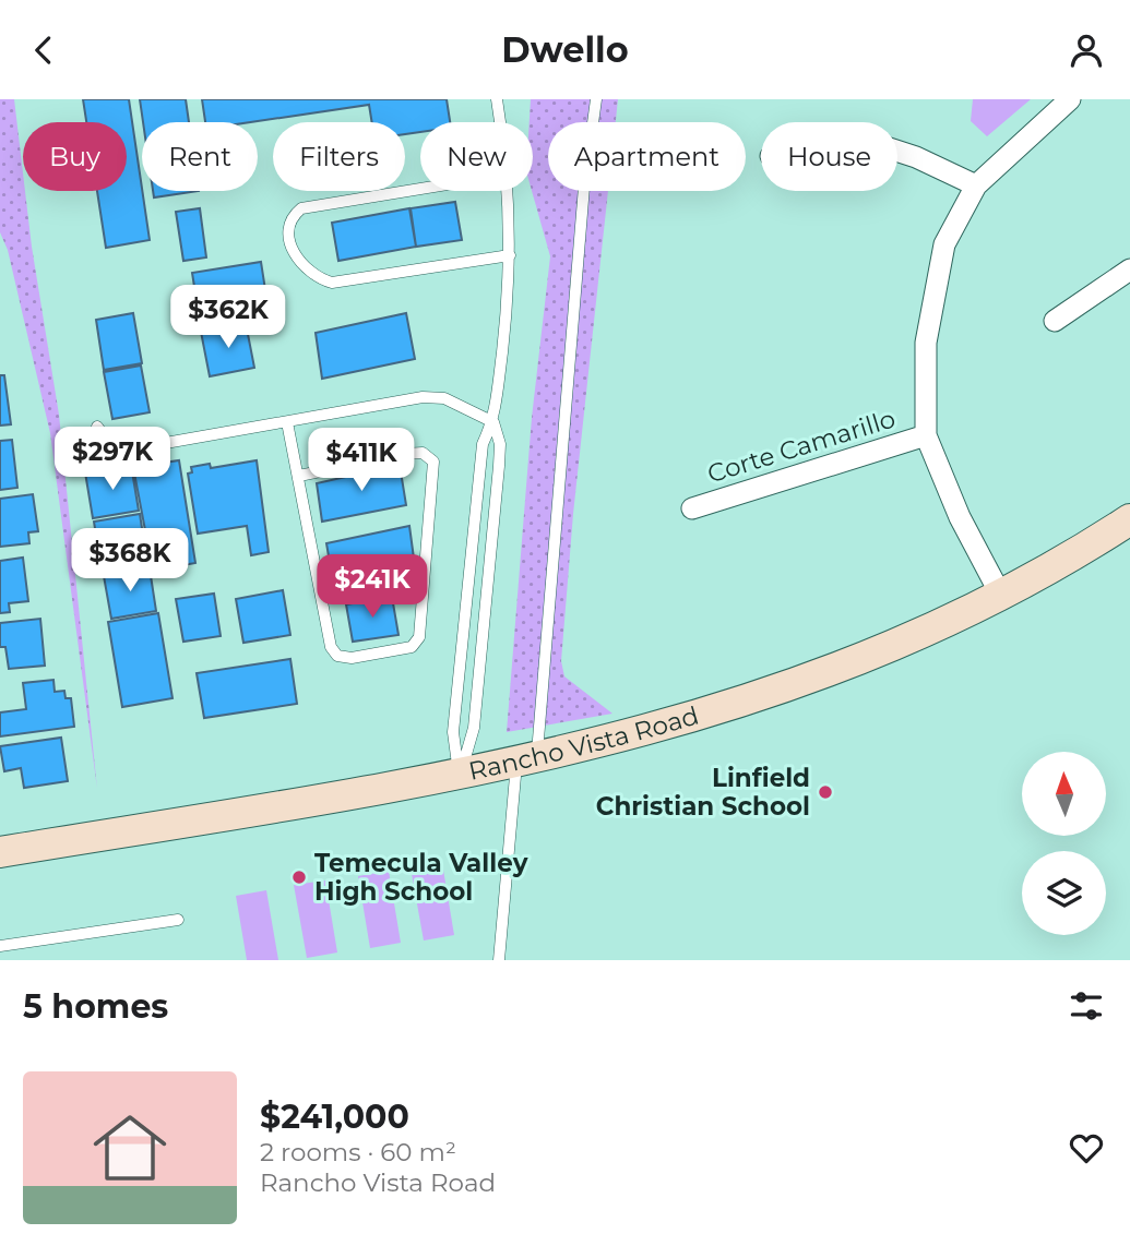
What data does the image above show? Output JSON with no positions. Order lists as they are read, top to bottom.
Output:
{
  "streets": {
    "main road": ["Rancho Vista Road"],
    "street": ["Corte Camarillo"]
  },
  "places": ["Linfield Christian School", "Temecula Valley High School"],
  "north": "top",
  "page": {
    "header": "Dwello",
    "chip": [
      "Buy",
      "Rent",
      "Filters",
      "New",
      "Apartment",
      "House"
    ],
    "price": [
      "$362K",
      "$297K",
      "$411K",
      "$368K",
      "$241K"
    ],
    "heading": "5 homes",
    "list": [
      {
        "name": "$241,000",
        "note": "2 rooms · 60 m² · Rancho Vista Road"
      }
    ]
  }
}
